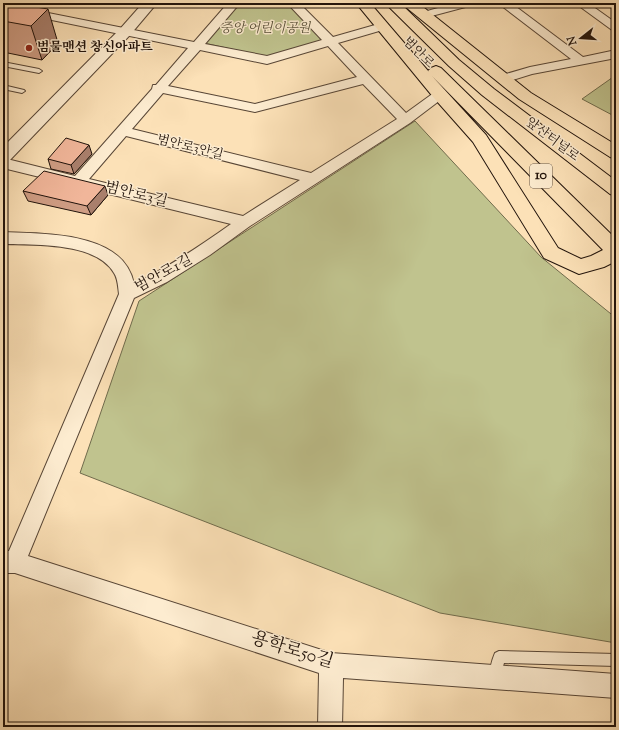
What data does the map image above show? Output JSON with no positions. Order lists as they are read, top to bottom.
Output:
{
  "streets": {
    "highway": ["범안로", "앞산터널로", "10"],
    "street": [
      "범안로3안길",
      "범안로3길",
      "범안로1길",
      "용학로50길"
    ]
  },
  "crossings": [
    ["범안로", "앞산터널로"],
    ["범안로3안길", "범안로1길"],
    ["범안로3길", "범안로1길"],
    ["범안로1길", "용학로50길"]
  ],
  "parks": ["중앙 어린이공원"],
  "places": ["범물맨션 창신아파트"],
  "north": "left"
}
